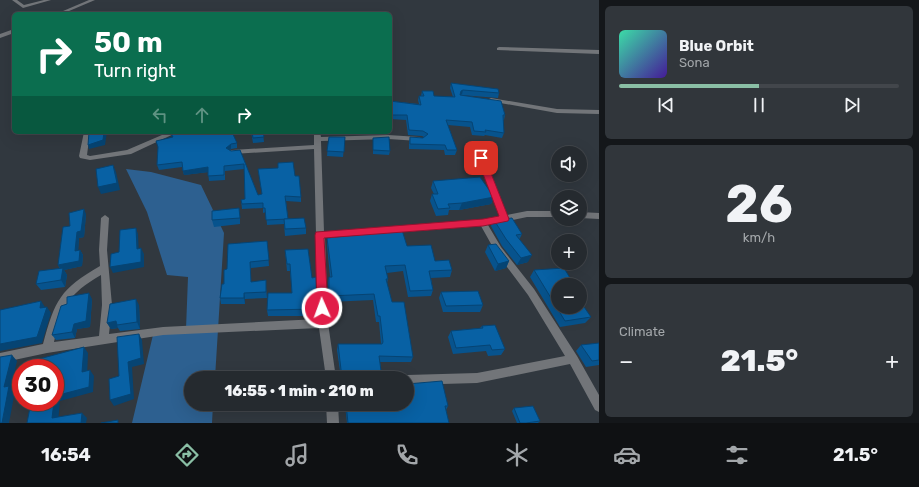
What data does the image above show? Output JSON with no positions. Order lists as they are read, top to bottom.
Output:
{
  "page": {
    "turn": ["50 m", "Turn right"],
    "song": ["Blue Orbit", "Sona"],
    "tile": [
      ["26", "km/h"],
      "Climate"
    ],
    "map_buttons": ["+", "−"],
    "heat": ["−", "21.5°", "+"],
    "limit": "30",
    "trip": "16:55 · 1 min · 210 m",
    "tabs": ["16:54", "21.5°"]
  }
}
